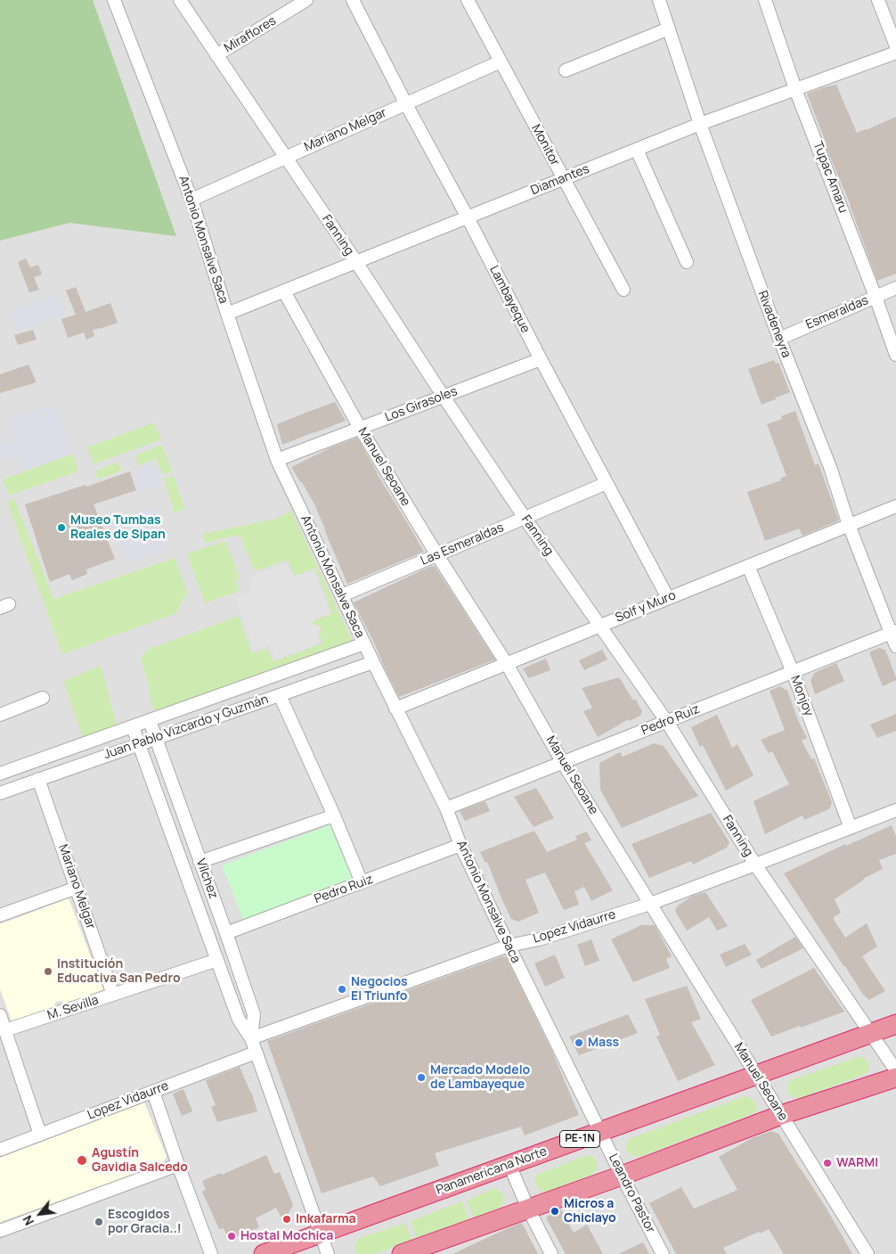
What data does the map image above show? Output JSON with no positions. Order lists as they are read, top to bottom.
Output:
{
  "streets": {
    "highway": ["PE-1N", "Panamericana Norte"],
    "street": [
      "Miraflores",
      "Mariano Melgar",
      "Monitor",
      "Tupac Amaru",
      "Diamantes",
      "Fanning",
      "Antonio Monsalve Saca",
      "Lambayeque",
      "Esmeraldas",
      "Rivadeneyra",
      "Los Girasoles",
      "Manuel Seoane",
      "Las Esmeraldas",
      "Solf y Muro",
      "Monjoy",
      "Pedro Ruiz",
      "Juan Pablo Vizcardo y Guzmán",
      "Vílchez",
      "Lopez Vidaurre",
      "M. Sevilla",
      "Leandro Pastor"
    ]
  },
  "crossings": [
    ["Miraflores", "Fanning"],
    ["Mariano Melgar", "Monitor"],
    ["Mariano Melgar", "Fanning"],
    ["Mariano Melgar", "Antonio Monsalve Saca"],
    ["Mariano Melgar", "Lambayeque"],
    ["Mariano Melgar", "Juan Pablo Vizcardo y Guzmán"],
    ["Mariano Melgar", "M. Sevilla"],
    ["Monitor", "Diamantes"],
    ["Tupac Amaru", "Diamantes"],
    ["Tupac Amaru", "Esmeraldas"],
    ["Diamantes", "Fanning"],
    ["Diamantes", "Antonio Monsalve Saca"],
    ["Diamantes", "Lambayeque"],
    ["Diamantes", "Rivadeneyra"],
    ["Diamantes", "Manuel Seoane"],
    ["Fanning", "Los Girasoles"],
    ["Fanning", "Las Esmeraldas"],
    ["Fanning", "Solf y Muro"],
    ["Fanning", "Pedro Ruiz"],
    ["Fanning", "Lopez Vidaurre"],
    ["Fanning", "Panamericana Norte"],
    ["Antonio Monsalve Saca", "Los Girasoles"],
    ["Antonio Monsalve Saca", "Las Esmeraldas"],
    ["Antonio Monsalve Saca", "Solf y Muro"],
    ["Antonio Monsalve Saca", "Pedro Ruiz"],
    ["Antonio Monsalve Saca", "Juan Pablo Vizcardo y Guzmán"],
    ["Antonio Monsalve Saca", "Lopez Vidaurre"],
    ["Antonio Monsalve Saca", "Panamericana Norte"],
    ["Antonio Monsalve Saca", "Leandro Pastor"],
    ["Lambayeque", "Los Girasoles"],
    ["Lambayeque", "Las Esmeraldas"],
    ["Lambayeque", "Solf y Muro"],
    ["Esmeraldas", "Rivadeneyra"],
    ["Rivadeneyra", "Solf y Muro"],
    ["Rivadeneyra", "Pedro Ruiz"],
    ["Los Girasoles", "Manuel Seoane"],
    ["Manuel Seoane", "Las Esmeraldas"],
    ["Manuel Seoane", "Solf y Muro"],
    ["Manuel Seoane", "Pedro Ruiz"],
    ["Manuel Seoane", "Lopez Vidaurre"],
    ["Manuel Seoane", "Panamericana Norte"],
    ["Solf y Muro", "Monjoy"],
    ["Monjoy", "Pedro Ruiz"],
    ["Monjoy", "Lopez Vidaurre"],
    ["Pedro Ruiz", "Vílchez"],
    ["Juan Pablo Vizcardo y Guzmán", "Vílchez"],
    ["Vílchez", "Lopez Vidaurre"],
    ["Vílchez", "M. Sevilla"],
    ["Vílchez", "Panamericana Norte"],
    ["Panamericana Norte", "Leandro Pastor"]
  ],
  "places": [
    "Museo Tumbas Reales de Sipan",
    "Institución Educativa San Pedro",
    "Negocios El Triunfo",
    "Mass",
    "Mercado Modelo de Lambayeque",
    "Agustín Gavidia Salcedo",
    "WARMI",
    "Micros a Chiclayo",
    "Inkafarma",
    "Escogidos por Gracia..!",
    "Hostal Mochica"
  ],
  "north": "bottom left"
}
